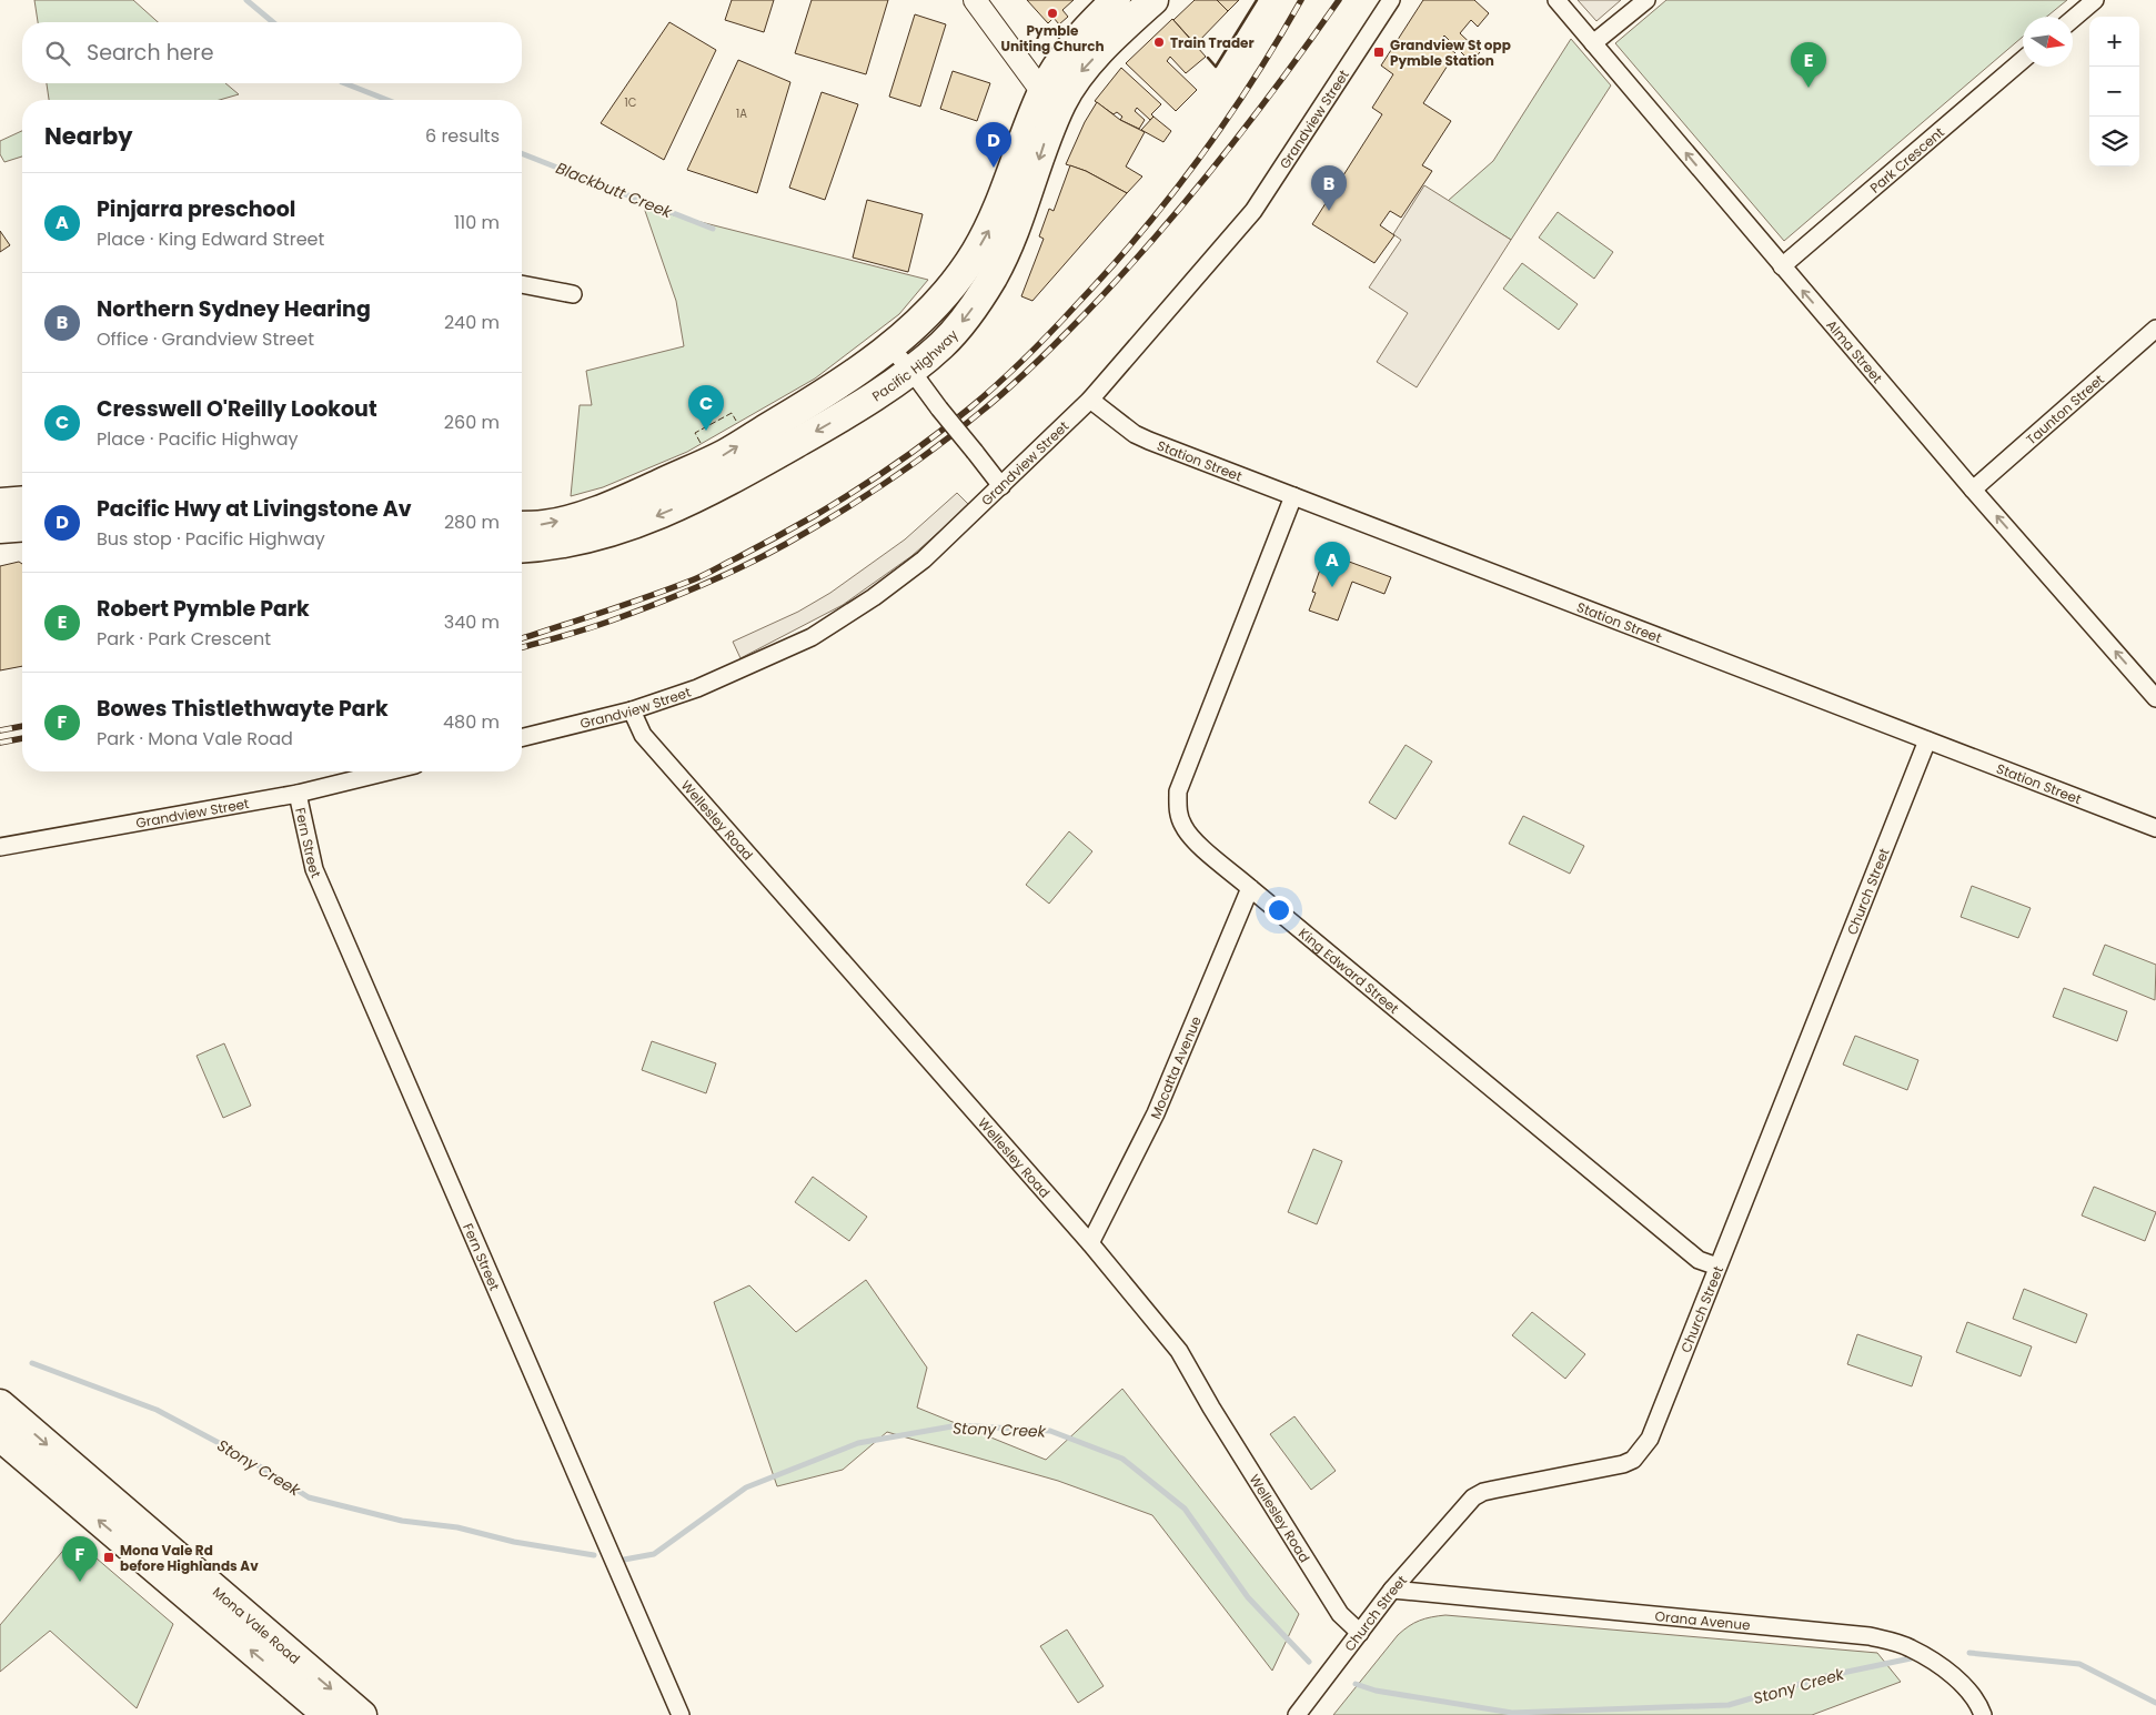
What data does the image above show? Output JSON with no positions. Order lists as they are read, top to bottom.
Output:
{
  "streets": {
    "highway": ["Pacific Highway", "Mona Vale Road"],
    "street": [
      "Grandview Street",
      "Park Crescent",
      "Alma Street",
      "Taunton Street",
      "Station Street",
      "Wellesley Road",
      "Fern Street",
      "Church Street",
      "King Edward Street",
      "Mocatta Avenue",
      "Orana Avenue"
    ]
  },
  "crossings": [
    ["Grandview Street", "Station Street"],
    ["Grandview Street", "Wellesley Road"],
    ["Grandview Street", "Fern Street"],
    ["Park Crescent", "Alma Street"],
    ["Alma Street", "Taunton Street"],
    ["Station Street", "Church Street"],
    ["Station Street", "King Edward Street"],
    ["Wellesley Road", "Church Street"],
    ["Wellesley Road", "Mocatta Avenue"],
    ["Church Street", "King Edward Street"],
    ["Church Street", "Orana Avenue"],
    ["King Edward Street", "Mocatta Avenue"]
  ],
  "one_way": ["Alma Street"],
  "water": ["Blackbutt Creek", "Stony Creek"],
  "places": {
    "other": ["Pymble Uniting Church", "Train Trader"],
    "transit": ["Grandview St opp Pymble Station", "Mona Vale Rd before Highlands Av"]
  },
  "house_numbers": ["1C", "1A"],
  "north": "right",
  "page": {
    "map_buttons": ["+", "−"],
    "search": "Search here",
    "pins": [
      "E",
      "D",
      "B",
      "C",
      "A",
      "F"
    ],
    "heading": ["Nearby", "6 results"],
    "list": [
      {
        "mark": "A",
        "name": "Pinjarra preschool",
        "note": "Place · King Edward Street",
        "value": "110 m"
      },
      {
        "mark": "B",
        "name": "Northern Sydney Hearing",
        "note": "Office · Grandview Street",
        "value": "240 m"
      },
      {
        "mark": "C",
        "name": "Cresswell O'Reilly Lookout",
        "note": "Place · Pacific Highway",
        "value": "260 m"
      },
      {
        "mark": "D",
        "name": "Pacific Hwy at Livingstone Av",
        "note": "Bus stop · Pacific Highway",
        "value": "280 m"
      },
      {
        "mark": "E",
        "name": "Robert Pymble Park",
        "note": "Park · Park Crescent",
        "value": "340 m"
      },
      {
        "mark": "F",
        "name": "Bowes Thistlethwayte Park",
        "note": "Park · Mona Vale Road",
        "value": "480 m"
      }
    ]
  }
}
